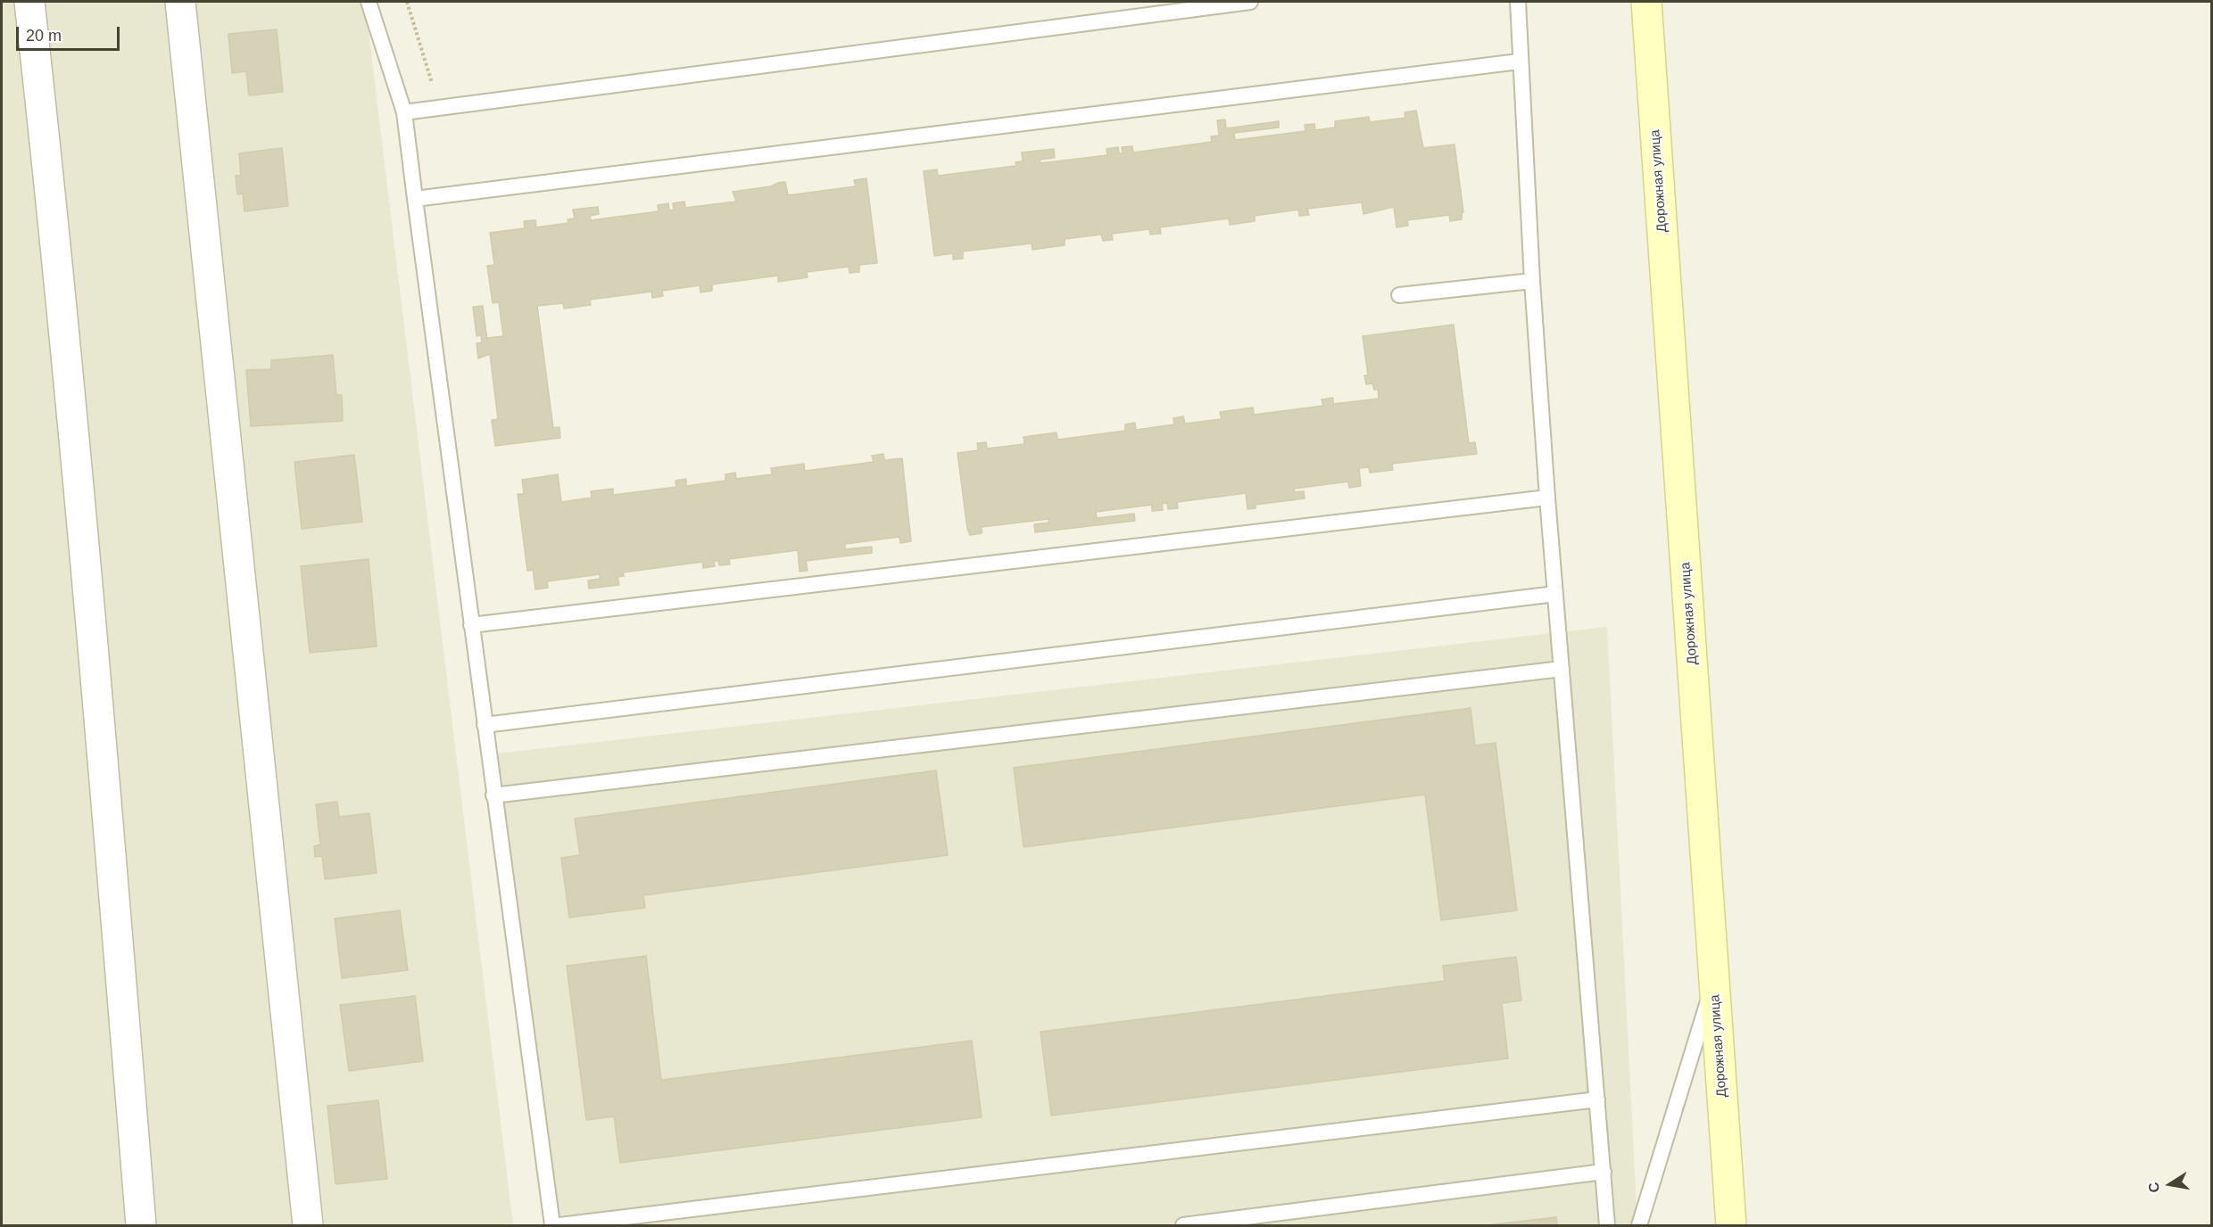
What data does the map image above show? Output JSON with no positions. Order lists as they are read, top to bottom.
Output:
{
  "streets": {
    "main road": ["Дорожная улица"]
  },
  "scale_bar": "20 m",
  "north": "left"
}
